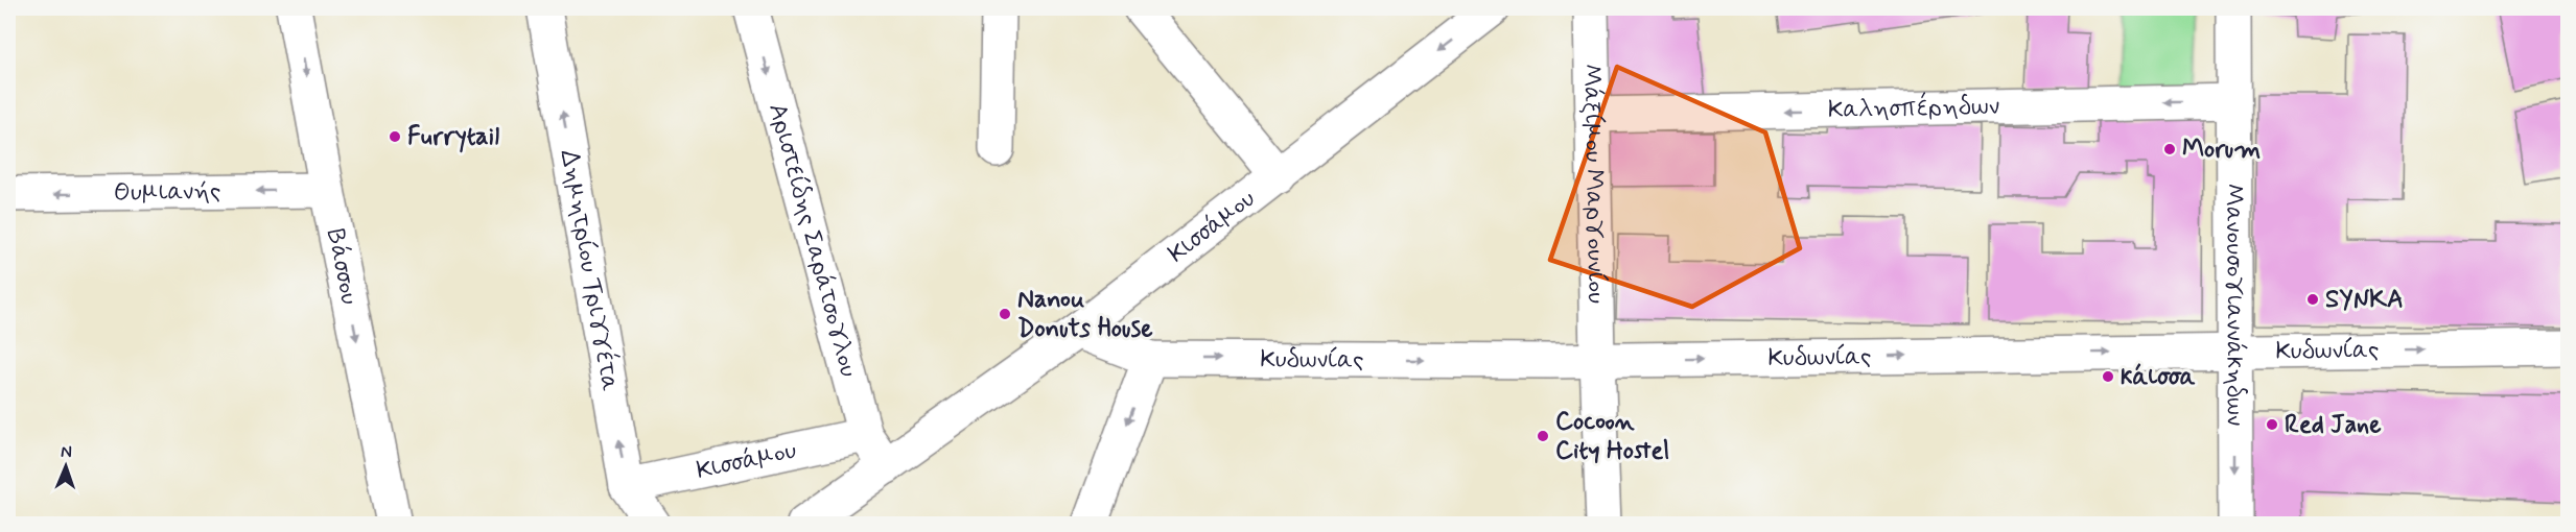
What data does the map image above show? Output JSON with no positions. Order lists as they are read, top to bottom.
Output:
{
  "streets": {
    "street": [
      "Καλησπέρηδων",
      "Μάξίμου Mαργουνίου",
      "Θυμιανής",
      "Κισσάμου",
      "Αριστείδης Σαράτσογλου",
      "Βάσσου",
      "Δημητρίου Τριγγέτα",
      "Μανουσογιαννάκηδων",
      "Κυδωνίας"
    ]
  },
  "crossings": [
    ["Καλησπέρηδων", "Μάξίμου Mαργουνίου"],
    ["Καλησπέρηδων", "Μανουσογιαννάκηδων"],
    ["Μάξίμου Mαργουνίου", "Κυδωνίας"],
    ["Θυμιανής", "Βάσσου"],
    ["Κισσάμου", "Αριστείδης Σαράτσογλου"],
    ["Κισσάμου", "Δημητρίου Τριγγέτα"],
    ["Κισσάμου", "Κυδωνίας"],
    ["Μανουσογιαννάκηδων", "Κυδωνίας"]
  ],
  "one_way": [
    "Καλησπέρηδων",
    "Θυμιανής",
    "Βάσσου",
    "Δημητρίου Τριγγέτα",
    "Κυδωνίας"
  ],
  "places": [
    "Furrytail",
    "Morum",
    "SYNKA",
    "Nanou Donuts House",
    "κάισσα",
    "Red Jane",
    "Cocoon City Hostel"
  ],
  "north": "top"
}
